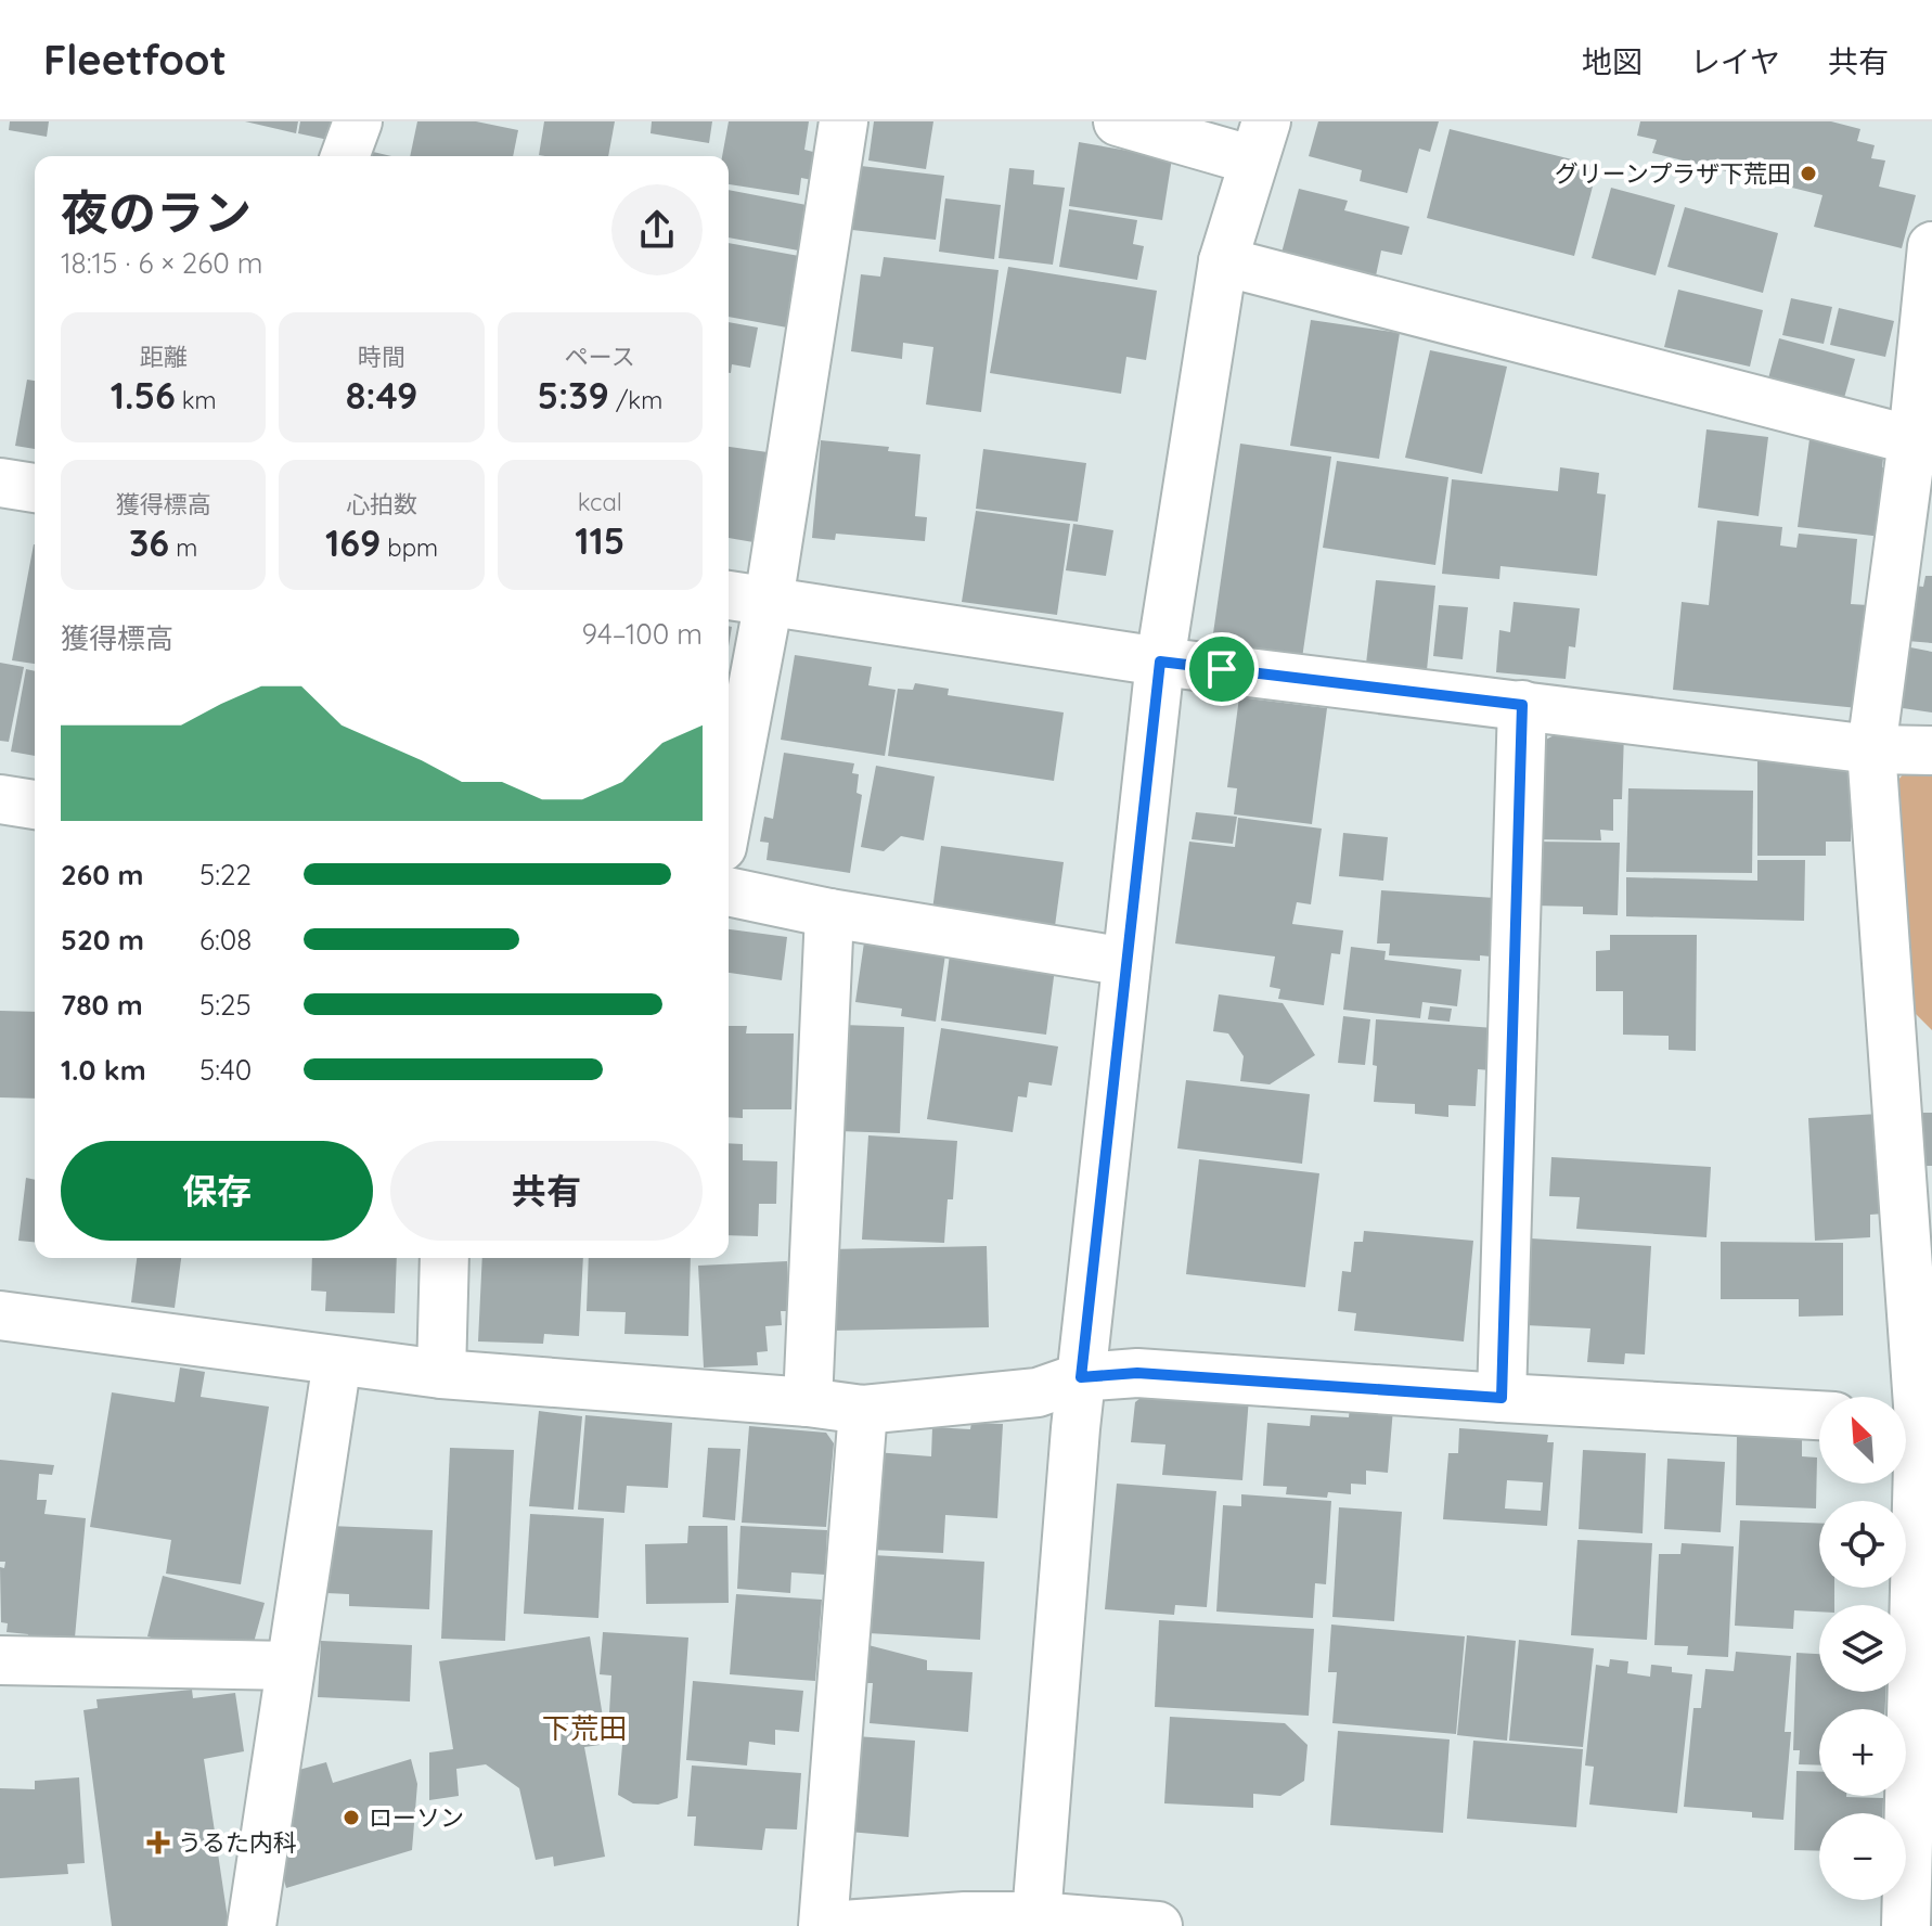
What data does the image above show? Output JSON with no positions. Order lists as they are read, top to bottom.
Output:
{
  "districts": ["下荒田"],
  "places": {
    "other": ["グリーンプラザ下荒田", "ローソン"],
    "health": ["うるた内科"]
  },
  "north": "top left",
  "page": {
    "header": "Fleetfoot",
    "nav": ["地図", "レイヤ", "共有"],
    "heading": ["夜のラン", "18:15 · 6 × 260 m"],
    "stats": [
      ["距離", "1.56 km"],
      ["時間", "8:49"],
      ["ペース", "5:39 /km"],
      ["獲得標高", "36 m"],
      ["心拍数", "169 bpm"],
      ["kcal", "115"]
    ],
    "chart": ["獲得標高", "94–100 m"],
    "list": [
      {
        "name": "260 m",
        "note": "5:22"
      },
      {
        "name": "520 m",
        "note": "6:08"
      },
      {
        "name": "780 m",
        "note": "5:25"
      },
      {
        "name": "1.0 km",
        "note": "5:40"
      }
    ],
    "buttons": ["保存", "共有"],
    "map_buttons": ["+", "−"]
  }
}
